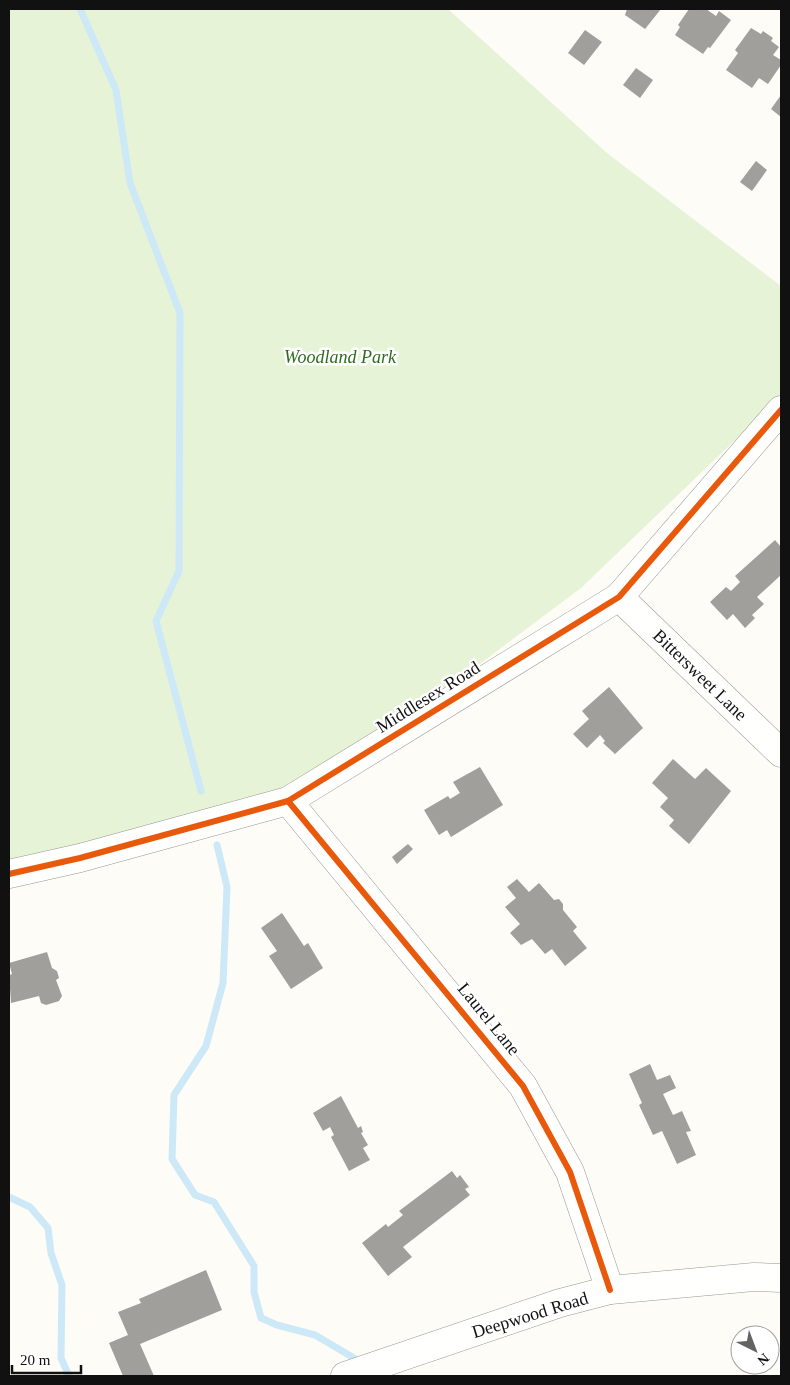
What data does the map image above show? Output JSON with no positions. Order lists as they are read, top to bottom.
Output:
{
  "streets": {
    "street": [
      "Bittersweet Lane",
      "Middlesex Road",
      "Laurel Lane",
      "Deepwood Road"
    ]
  },
  "crossings": [
    ["Bittersweet Lane", "Middlesex Road"],
    ["Middlesex Road", "Laurel Lane"],
    ["Laurel Lane", "Deepwood Road"]
  ],
  "parks": ["Woodland Park"],
  "scale_bar": "20 m",
  "north": "bottom right"
}
